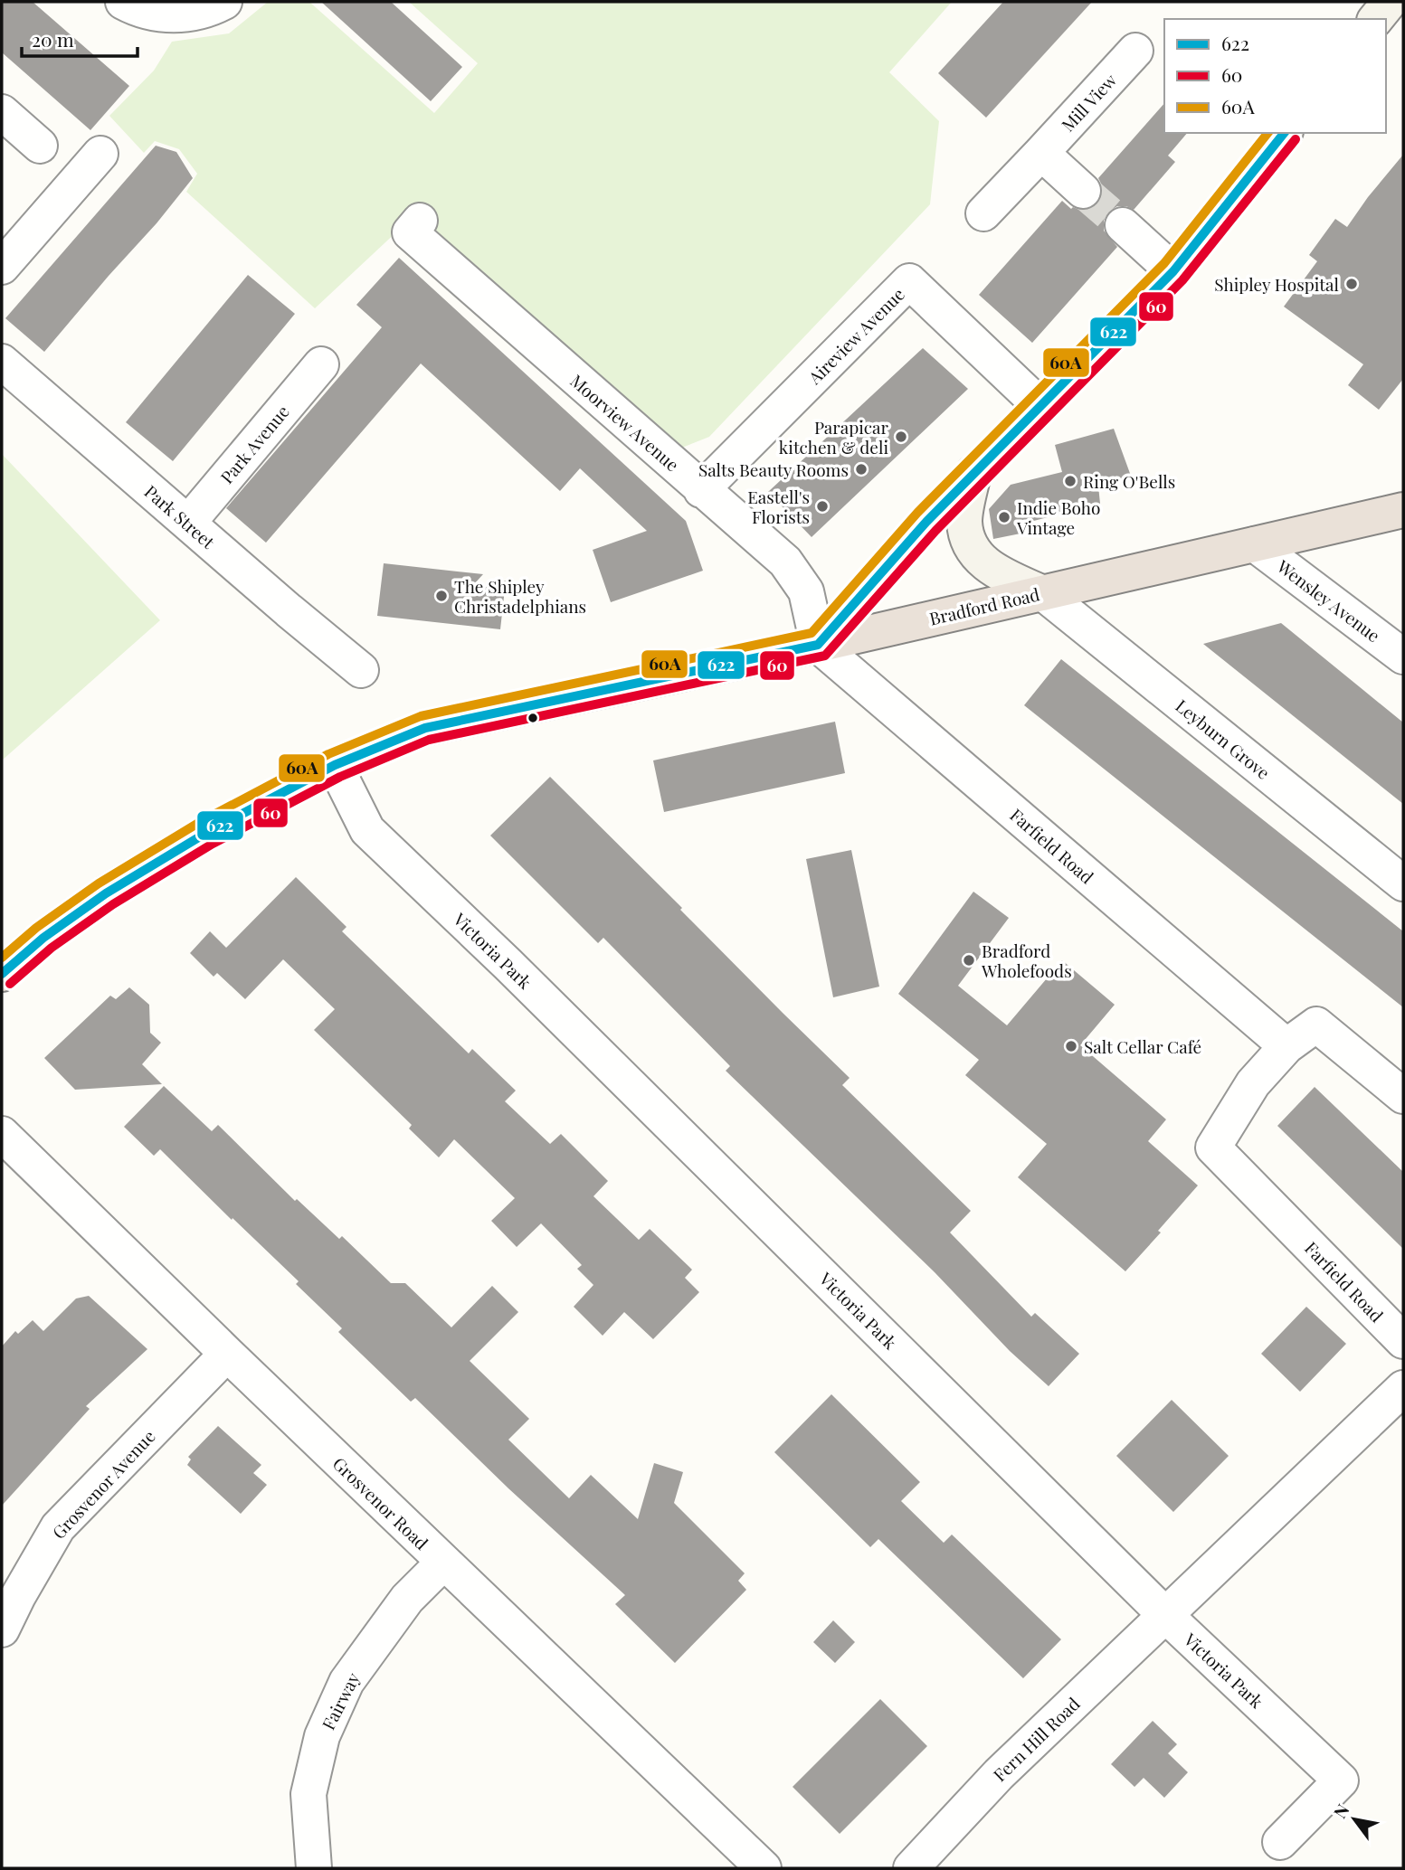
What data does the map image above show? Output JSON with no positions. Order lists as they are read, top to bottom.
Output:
{
  "streets": {
    "highway": ["Bradford Road"],
    "street": [
      "Mill View",
      "Aireview Avenue",
      "Moorview Avenue",
      "Park Avenue",
      "Park Street",
      "Wensley Avenue",
      "Leyburn Grove",
      "Farfield Road",
      "Victoria Park",
      "Grosvenor Avenue",
      "Grosvenor Road",
      "Fairway",
      "Fern Hill Road"
    ]
  },
  "crossings": [
    ["Aireview Avenue", "Moorview Avenue"],
    ["Moorview Avenue", "Bradford Road"],
    ["Moorview Avenue", "Farfield Road"],
    ["Park Avenue", "Park Street"],
    ["Wensley Avenue", "Bradford Road"],
    ["Bradford Road", "Leyburn Grove"],
    ["Bradford Road", "Farfield Road"],
    ["Bradford Road", "Victoria Park"],
    ["Victoria Park", "Fern Hill Road"],
    ["Grosvenor Avenue", "Grosvenor Road"],
    ["Grosvenor Road", "Fairway"]
  ],
  "places": [
    "Shipley Hospital",
    "Parapicar kitchen & deli",
    "Salts Beauty Rooms",
    "Ring O'Bells",
    "Eastell's Florists",
    "Indie Boho Vintage",
    "The Shipley Christadelphians",
    "Bradford Wholefoods",
    "Salt Cellar Café"
  ],
  "lines": ["transit line 622", "transit line 60A", "transit line 60"],
  "legend": ["622", "60", "60A"],
  "scale_bar": "20 m",
  "north": "top left"
}
